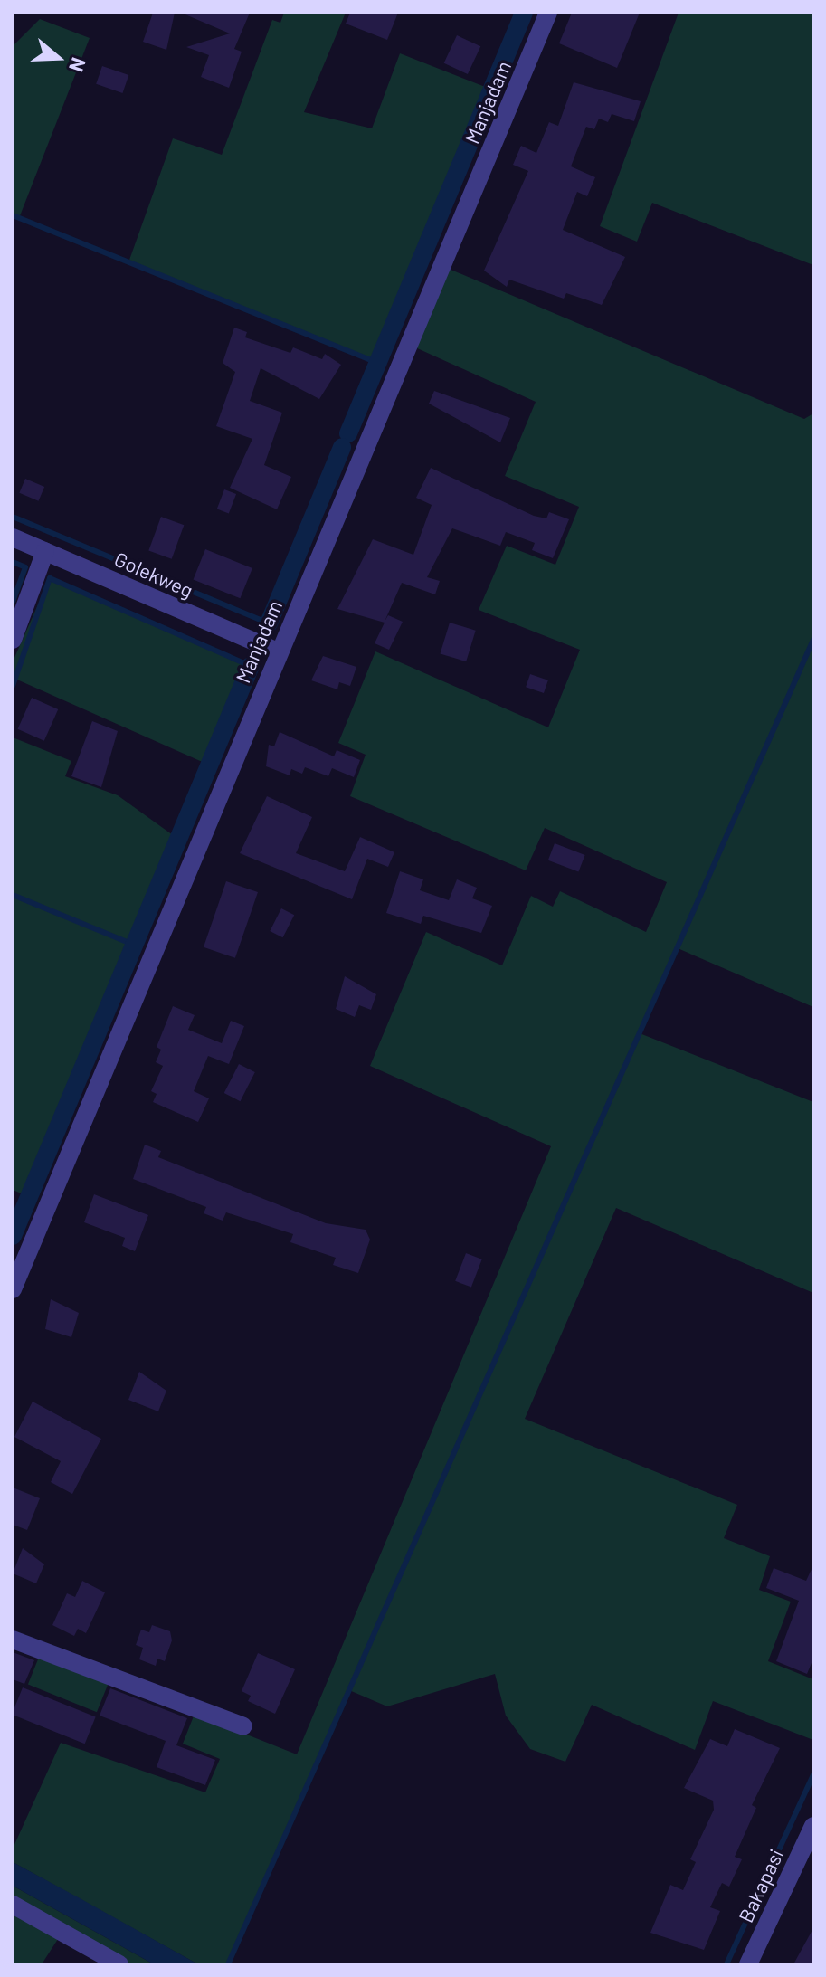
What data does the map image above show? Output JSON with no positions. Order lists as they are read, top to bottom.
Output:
{
  "streets": {
    "street": ["Manjadam", "Golekweg", "Bakapasi"]
  },
  "crossings": [
    ["Manjadam", "Golekweg"]
  ],
  "north": "right"
}
